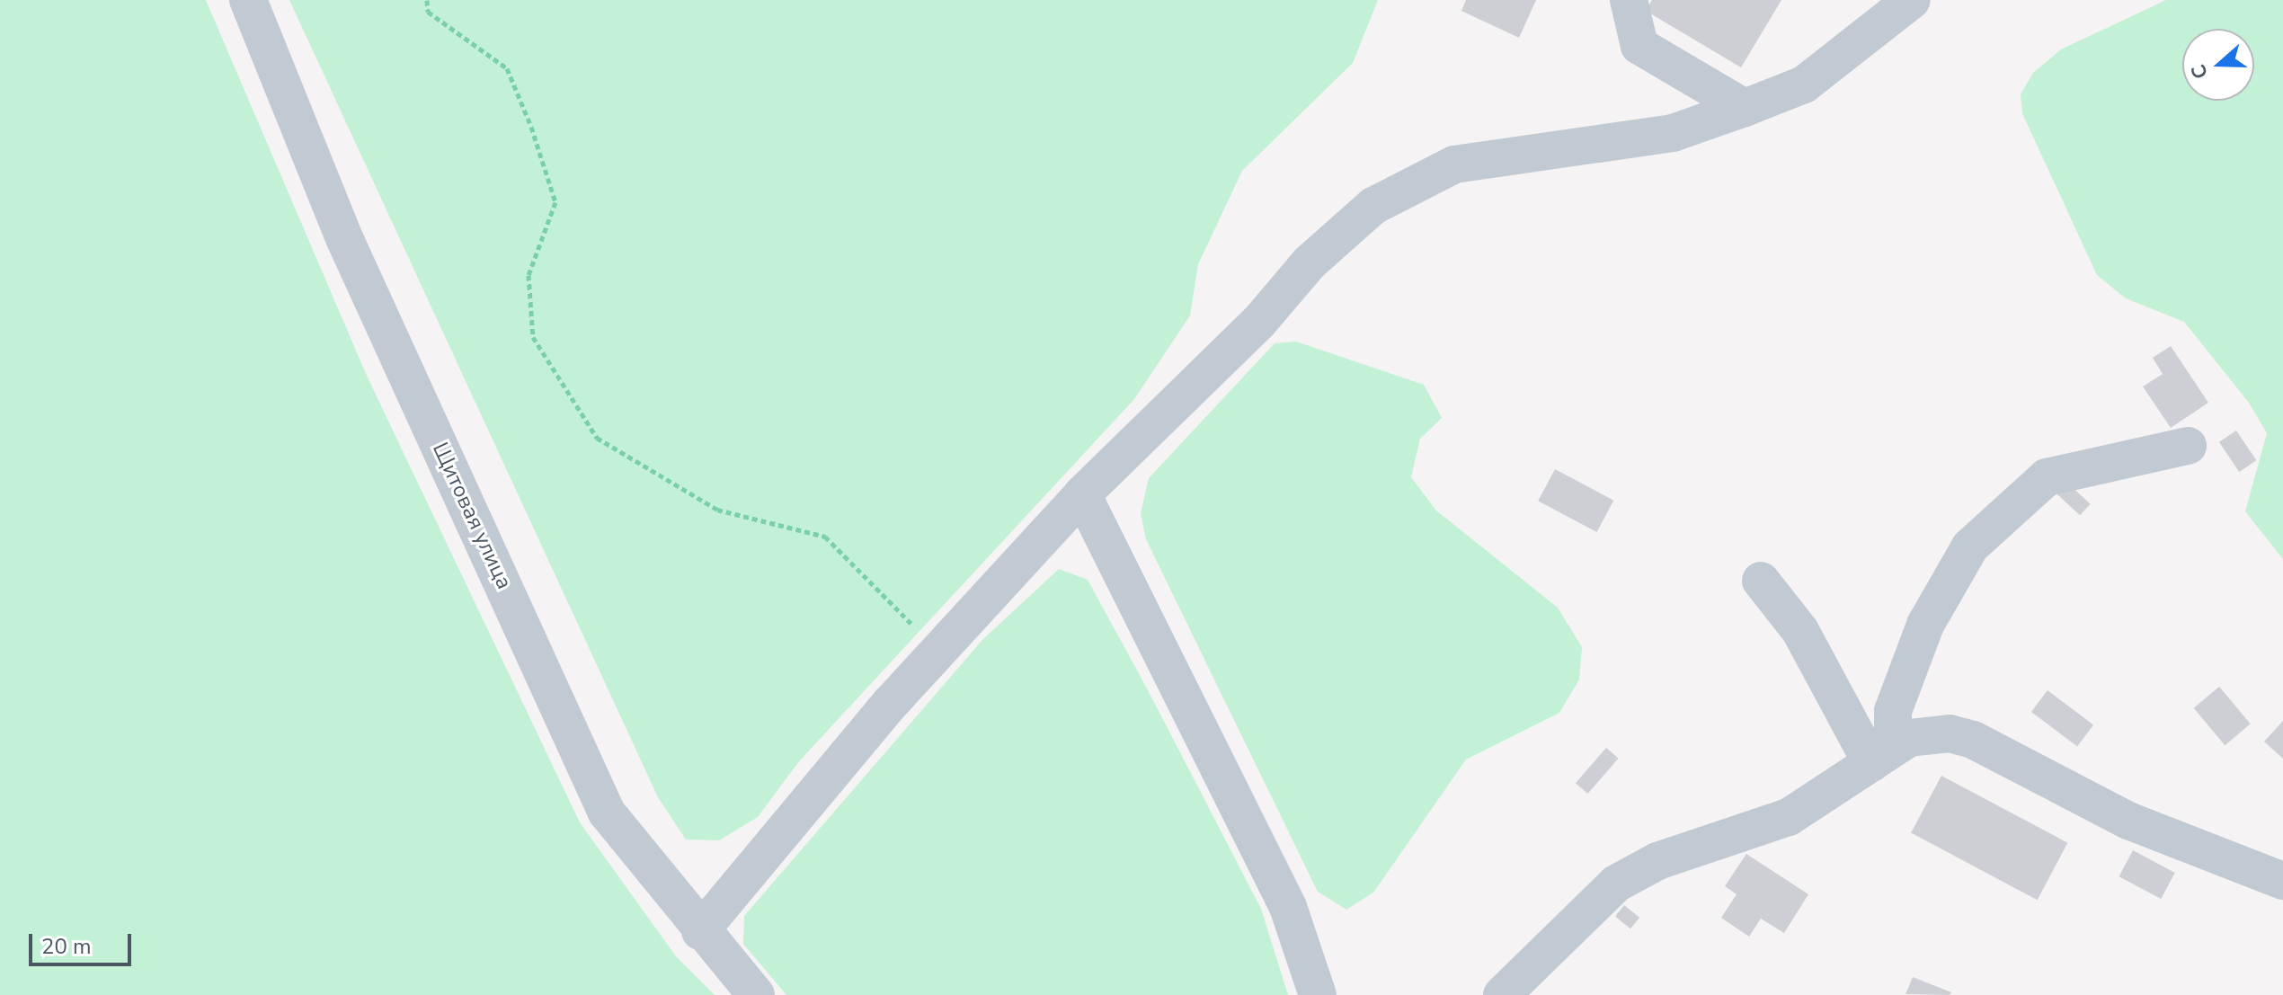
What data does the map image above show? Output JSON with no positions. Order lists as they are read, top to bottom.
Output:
{
  "streets": {
    "street": ["Щитовая улица"]
  },
  "scale_bar": "20 m",
  "north": "left"
}
